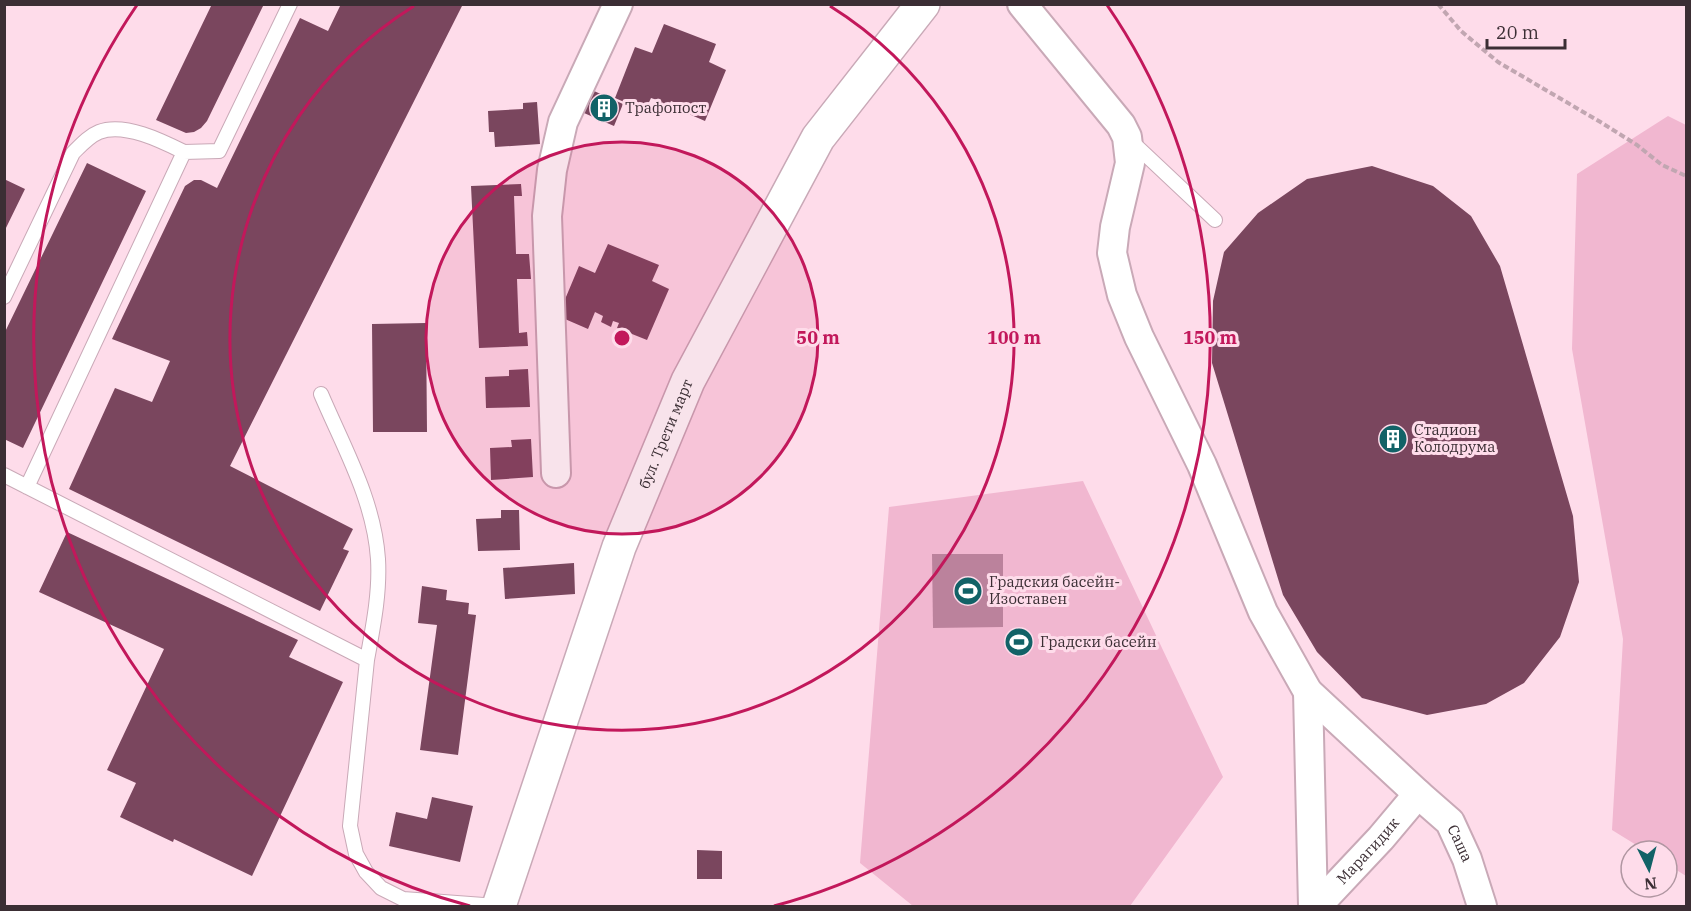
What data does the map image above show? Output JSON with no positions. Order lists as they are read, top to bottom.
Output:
{
  "streets": {
    "street": ["бул. Трети март", "Саша", "Марагидик"]
  },
  "crossings": [
    ["Саша", "Марагидик"]
  ],
  "places": {
    "building": ["Трафопост", "Стадион Колодрума"],
    "sports": ["Градския басейн- Изоставен", "Градски басейн"]
  },
  "scale_bar": "20 m",
  "north": "bottom",
  "rings": ["50 m", "100 m", "150 m"]
}
